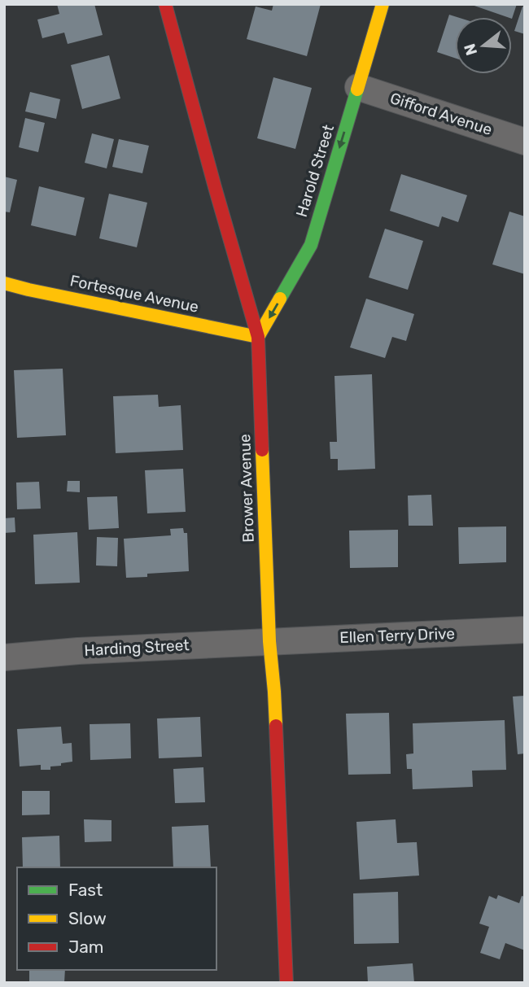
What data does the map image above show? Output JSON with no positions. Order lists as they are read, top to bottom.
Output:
{
  "streets": {
    "main road": ["Harold Street", "Fortesque Avenue", "Brower Avenue"],
    "street": ["Gifford Avenue", "Ellen Terry Drive", "Harding Street"]
  },
  "crossings": [
    ["Gifford Avenue", "Harold Street"],
    ["Harold Street", "Fortesque Avenue"],
    ["Harold Street", "Brower Avenue"],
    ["Fortesque Avenue", "Brower Avenue"],
    ["Brower Avenue", "Ellen Terry Drive"],
    ["Brower Avenue", "Harding Street"],
    ["Ellen Terry Drive", "Harding Street"]
  ],
  "one_way": ["Harold Street"],
  "legend": ["Fast", "Slow", "Jam"],
  "north": "left"
}
